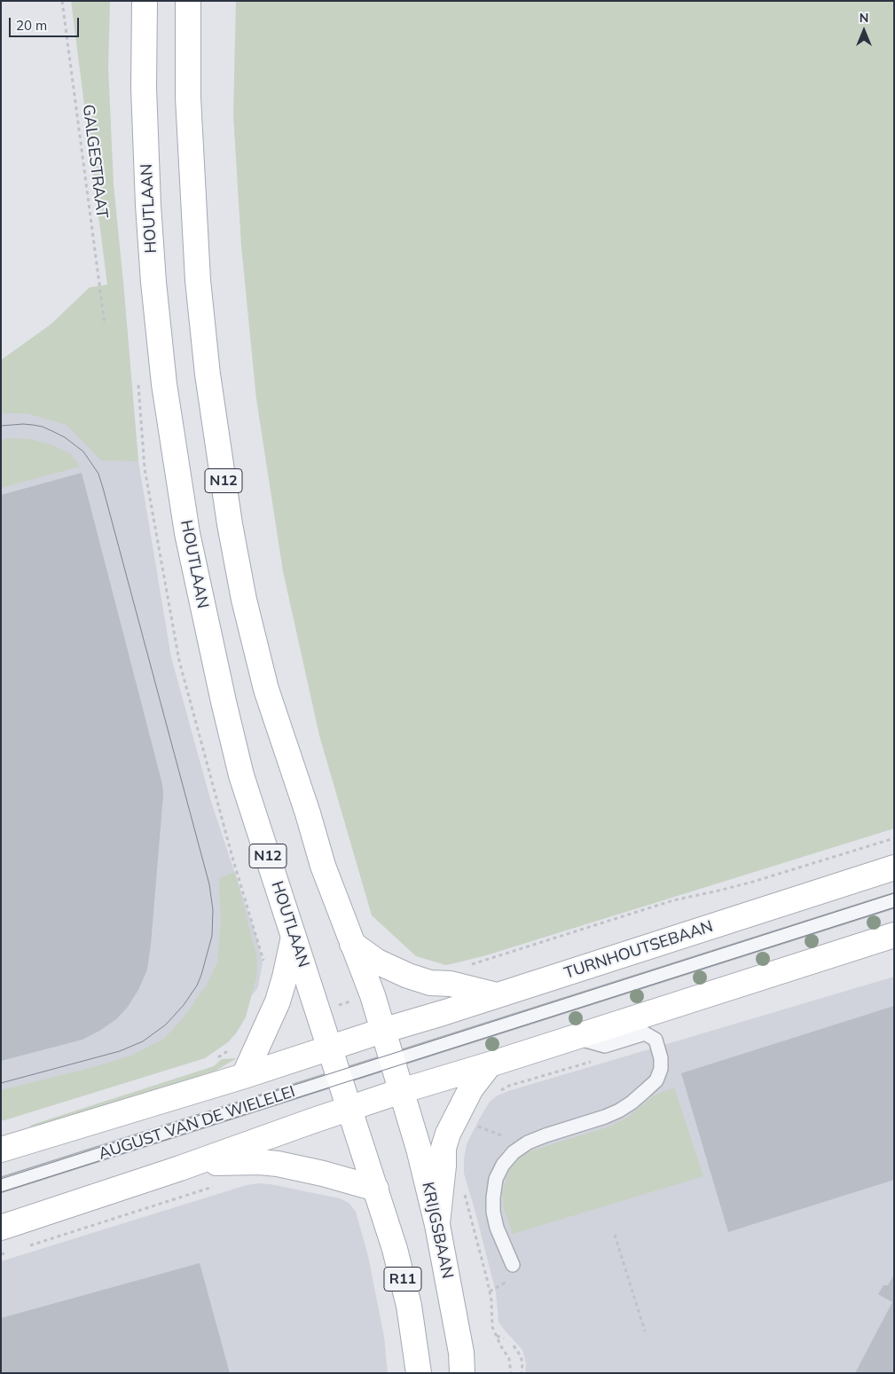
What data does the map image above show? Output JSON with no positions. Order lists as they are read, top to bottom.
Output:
{
  "streets": {
    "main road": [
      "HOUTLAAN",
      "N12",
      "TURNHOUTSEBAAN",
      "AUGUST VAN DE WIELELEI",
      "KRIJGSBAAN",
      "R11"
    ],
    "path": ["GALGESTRAAT"]
  },
  "crossings": [
    ["HOUTLAAN", "TURNHOUTSEBAAN"],
    ["HOUTLAAN", "AUGUST VAN DE WIELELEI"],
    ["HOUTLAAN", "R11"],
    ["N12", "TURNHOUTSEBAAN"],
    ["N12", "AUGUST VAN DE WIELELEI"],
    ["N12", "KRIJGSBAAN"],
    ["TURNHOUTSEBAAN", "AUGUST VAN DE WIELELEI"]
  ],
  "scale_bar": "20 m",
  "north": "top"
}
